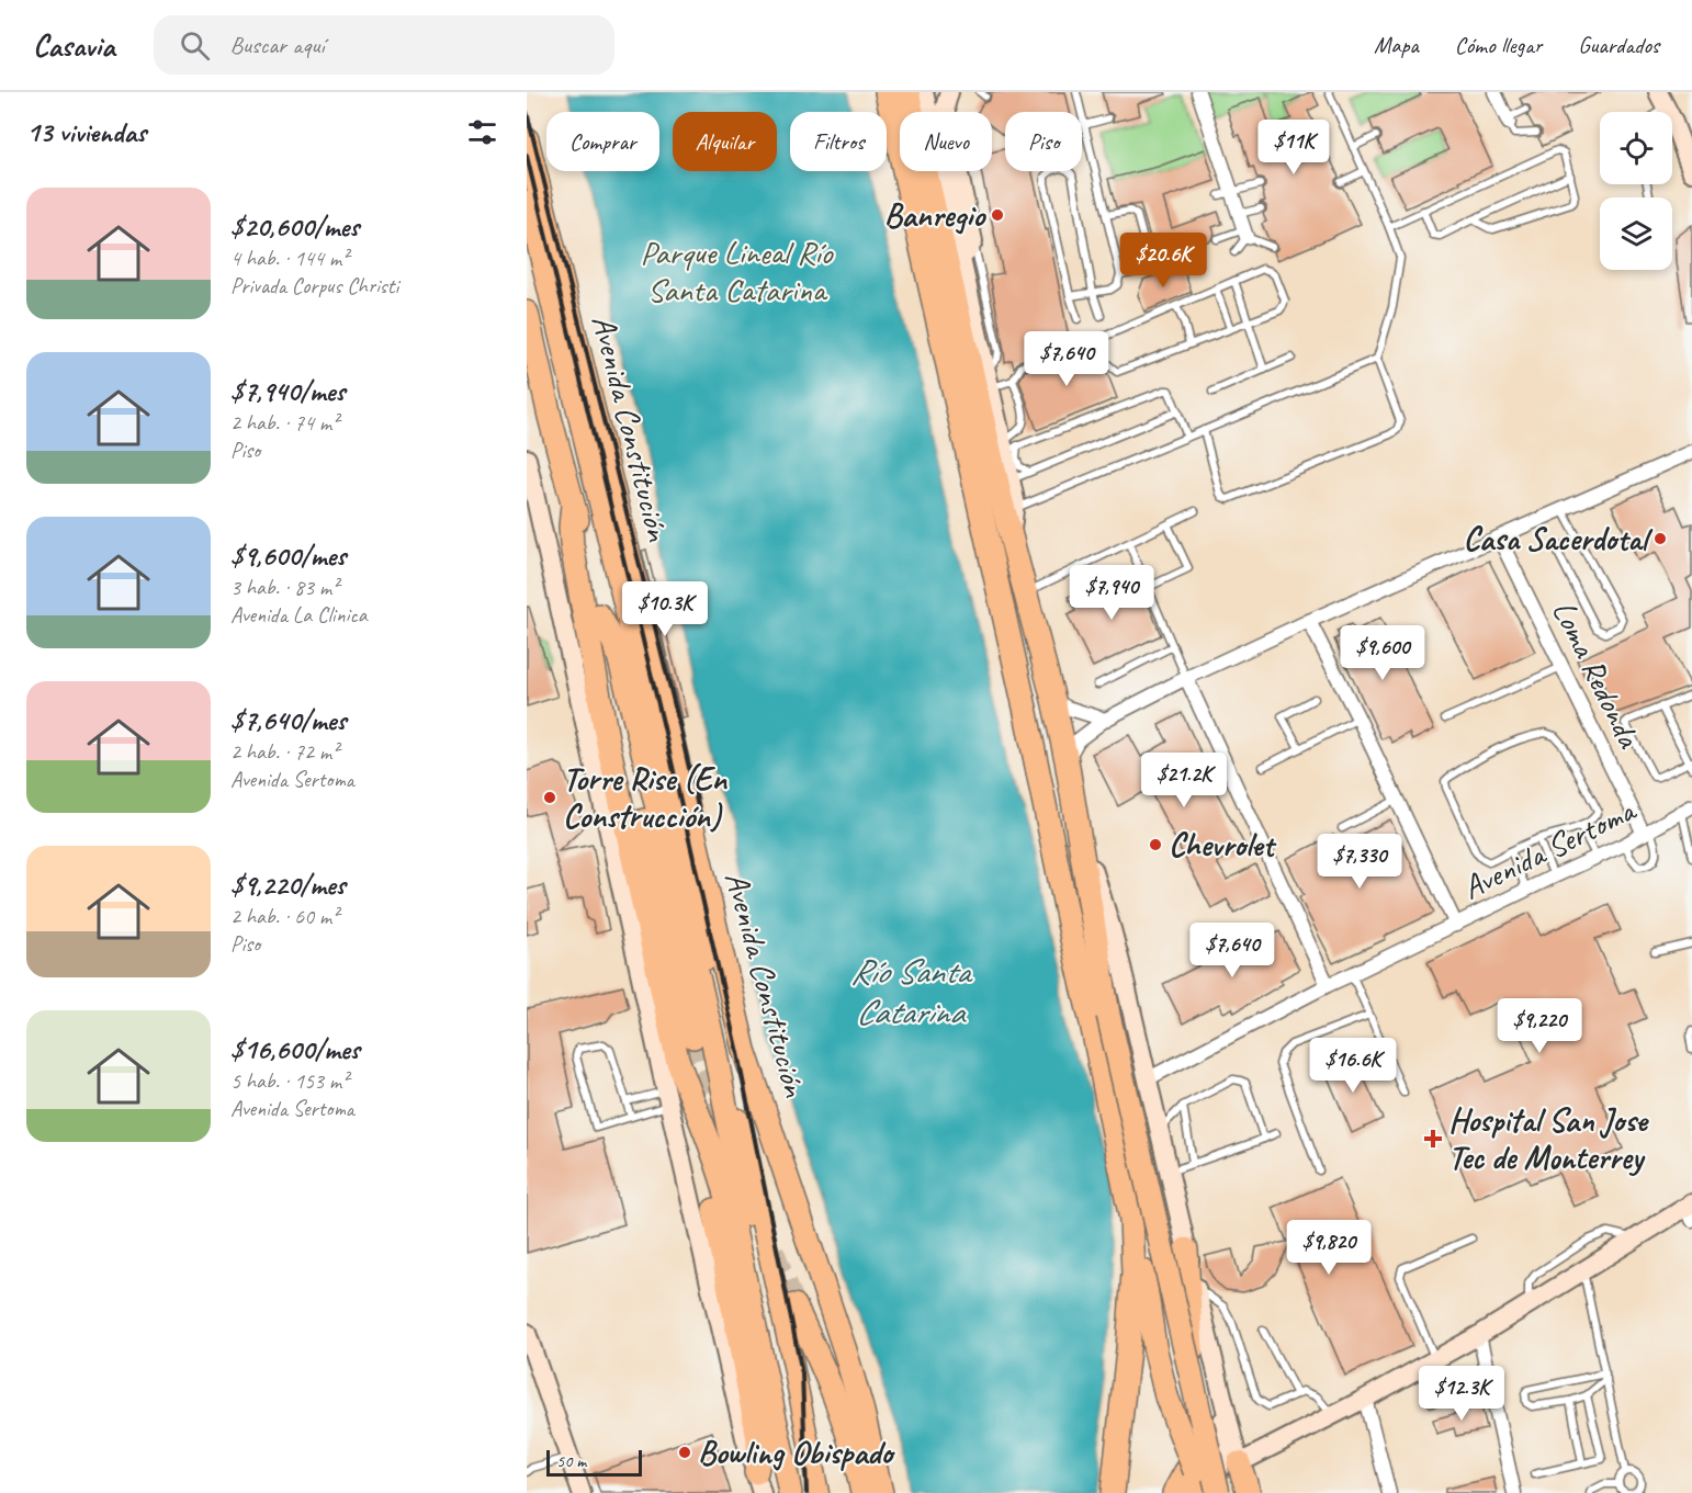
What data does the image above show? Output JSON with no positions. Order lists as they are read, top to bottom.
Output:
{
  "streets": {
    "highway": ["Avenida Constitución"],
    "street": ["Loma Redonda", "Avenida Sertoma"]
  },
  "crossings": [
    ["Loma Redonda", "Avenida Sertoma"]
  ],
  "water": ["Río Santa Catarina"],
  "parks": ["Parque Lineal Río Santa Catarina"],
  "places": {
    "other": [
      "Banregio",
      "Casa Sacerdotal",
      "Torre Rise (En Construcción)",
      "Chevrolet",
      "Bowling Obispado"
    ],
    "health": ["Hospital San Jose Tec de Monterrey"]
  },
  "scale_bar": "50 m",
  "page": {
    "header": "Casavia",
    "search": "Buscar aquí",
    "nav": ["Mapa", "Cómo llegar", "Guardados"],
    "heading": "13 viviendas",
    "chip": [
      "Comprar",
      "Alquilar",
      "Filtros",
      "Nuevo",
      "Piso"
    ],
    "price": [
      "$11K",
      "$20.6K",
      "$7,640",
      "$7,940",
      "$10.3K",
      "$9,600",
      "$21.2K",
      "$7,330",
      "$7,640",
      "$9,220",
      "$16.6K",
      "$9,820",
      "$12.3K"
    ],
    "list": [
      {
        "name": "$20,600/mes",
        "note": "4 hab. · 144 m² · Privada Corpus Christi"
      },
      {
        "name": "$7,940/mes",
        "note": "2 hab. · 74 m² · Piso"
      },
      {
        "name": "$9,600/mes",
        "note": "3 hab. · 83 m² · Avenida La Clinica"
      },
      {
        "name": "$7,640/mes",
        "note": "2 hab. · 72 m² · Avenida Sertoma"
      },
      {
        "name": "$9,220/mes",
        "note": "2 hab. · 60 m² · Piso"
      },
      {
        "name": "$16,600/mes",
        "note": "5 hab. · 153 m² · Avenida Sertoma"
      }
    ],
    "scale": "50 m"
  }
}
